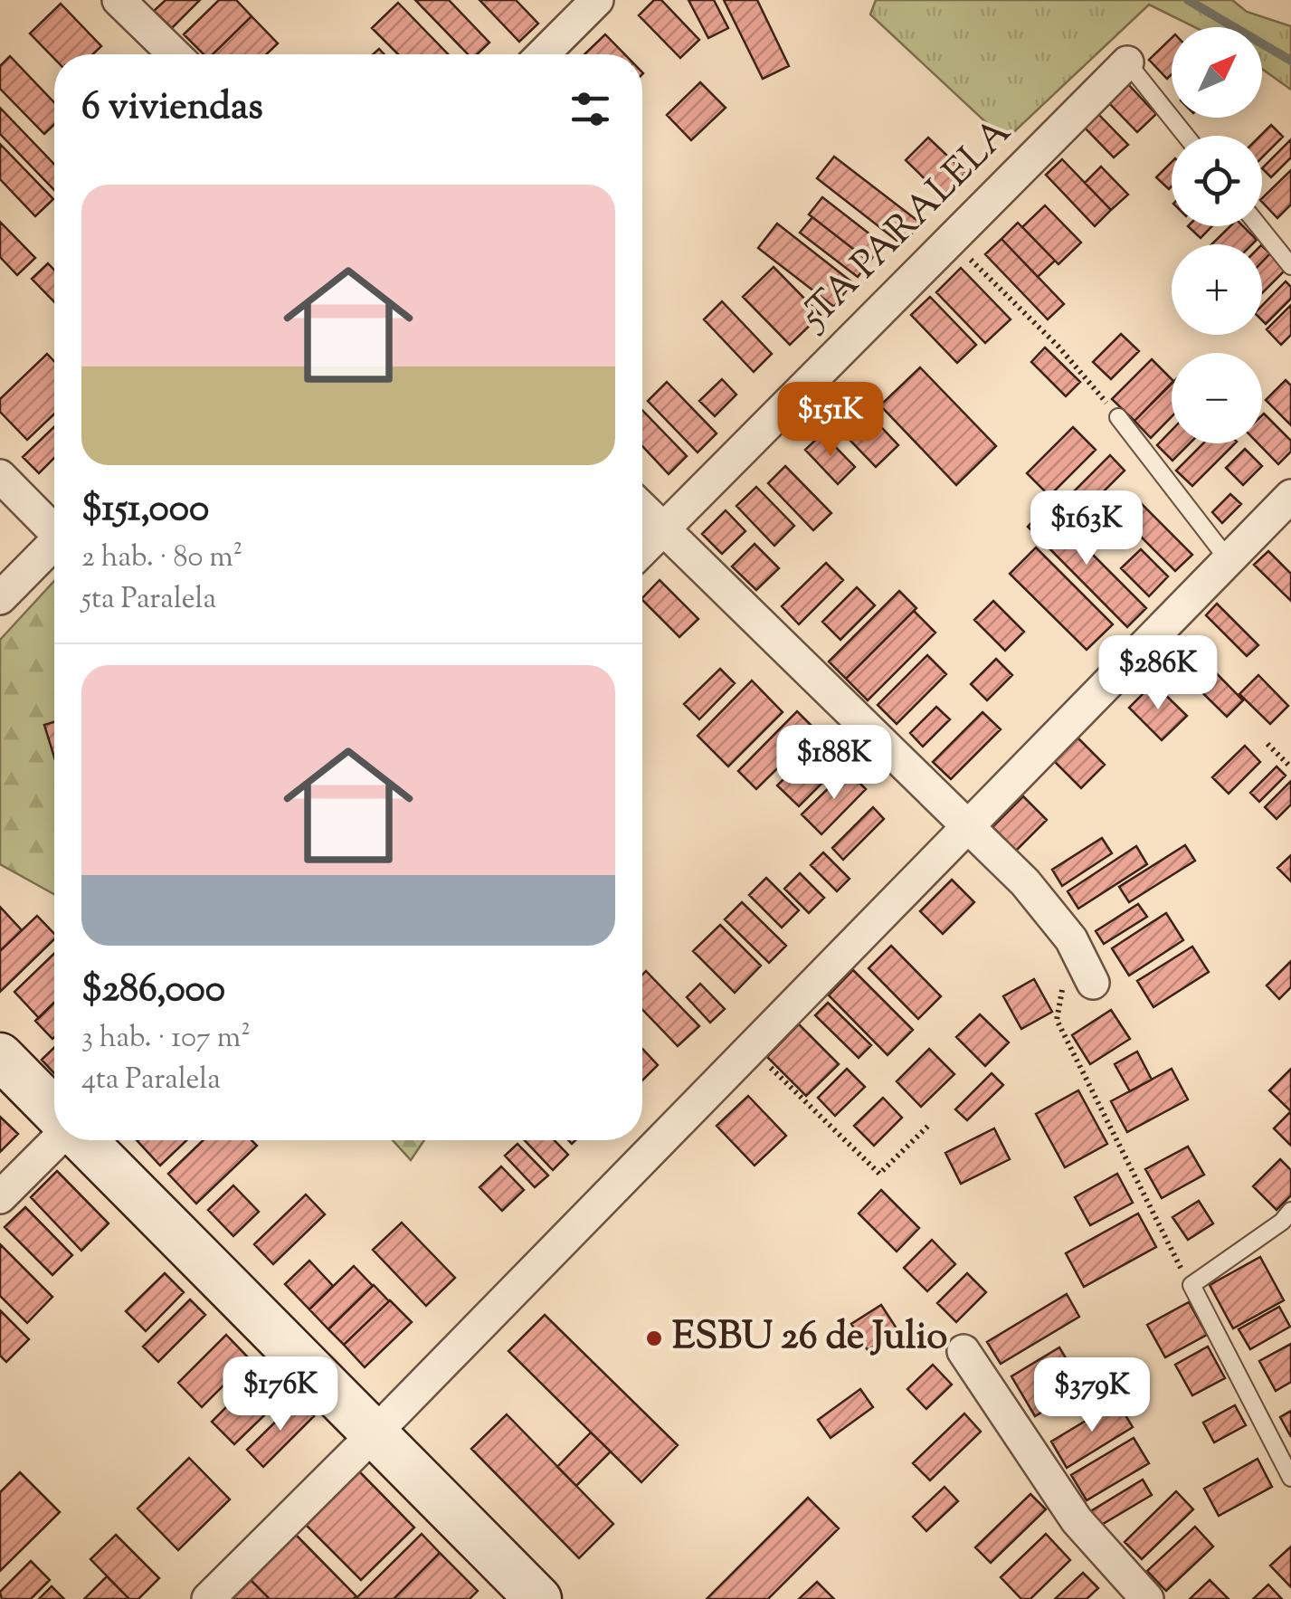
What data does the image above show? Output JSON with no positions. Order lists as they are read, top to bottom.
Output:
{
  "streets": {
    "street": ["5TA PARALELA"]
  },
  "places": ["ESBU 26 de Julio"],
  "north": "top right",
  "page": {
    "map_buttons": ["+", "−"],
    "heading": "6 viviendas",
    "list": [
      {
        "name": "$151,000",
        "note": "2 hab. · 80 m² · 5ta Paralela"
      },
      {
        "name": "$286,000",
        "note": "3 hab. · 107 m² · 4ta Paralela"
      }
    ],
    "price": [
      "$151K",
      "$163K",
      "$286K",
      "$188K",
      "$176K",
      "$379K"
    ]
  }
}
